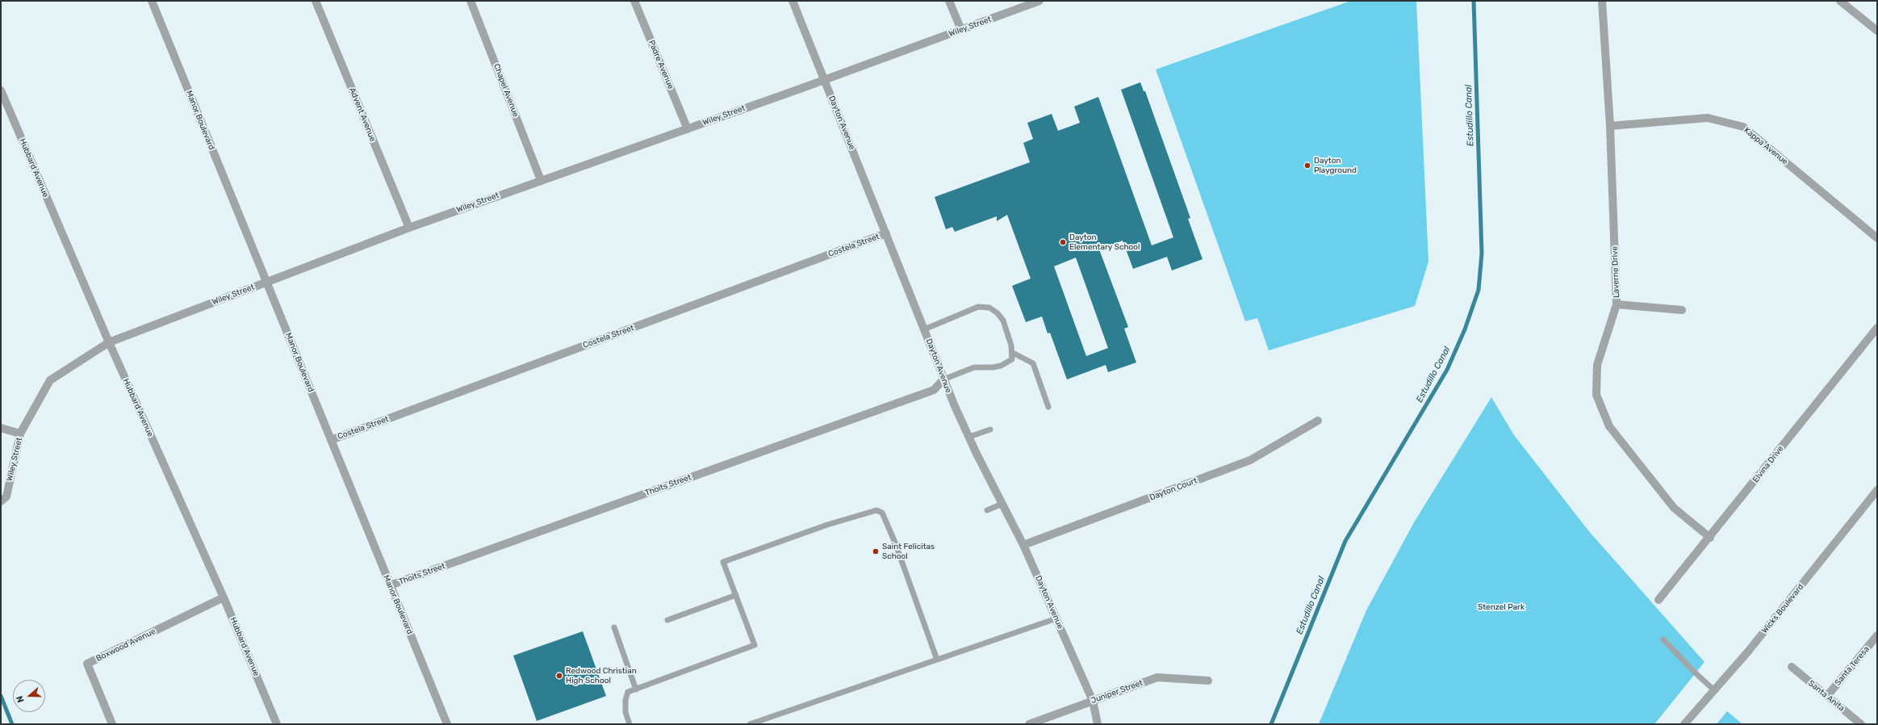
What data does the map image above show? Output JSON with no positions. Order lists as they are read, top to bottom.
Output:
{
  "streets": {
    "street": [
      "Wiley Street",
      "Padre Avenue",
      "Chapel Avenue",
      "Advent Avenue",
      "Manor Boulevard",
      "Dayton Avenue",
      "Kappa Avenue",
      "Hubbard Avenue",
      "Costela Street",
      "Laverne Drive",
      "Elvina Drive",
      "Thoits Street",
      "Dayton Court",
      "Wicks Boulevard",
      "Boxwood Avenue",
      "Santa Teresa",
      "Juniper Street",
      "Santa Anita"
    ]
  },
  "crossings": [
    ["Wiley Street", "Padre Avenue"],
    ["Wiley Street", "Chapel Avenue"],
    ["Wiley Street", "Advent Avenue"],
    ["Wiley Street", "Manor Boulevard"],
    ["Wiley Street", "Dayton Avenue"],
    ["Wiley Street", "Hubbard Avenue"],
    ["Manor Boulevard", "Costela Street"],
    ["Manor Boulevard", "Thoits Street"],
    ["Dayton Avenue", "Costela Street"],
    ["Dayton Avenue", "Thoits Street"],
    ["Dayton Avenue", "Dayton Court"],
    ["Dayton Avenue", "Juniper Street"],
    ["Kappa Avenue", "Laverne Drive"],
    ["Hubbard Avenue", "Boxwood Avenue"],
    ["Laverne Drive", "Elvina Drive"],
    ["Santa Teresa", "Santa Anita"]
  ],
  "water": ["Estudillo Canal"],
  "parks": ["Stenzel Park"],
  "places": [
    "Dayton Playground",
    "Dayton Elementary School",
    "Saint Felicitas School",
    "Redwood Christian High School"
  ],
  "north": "left"
}
